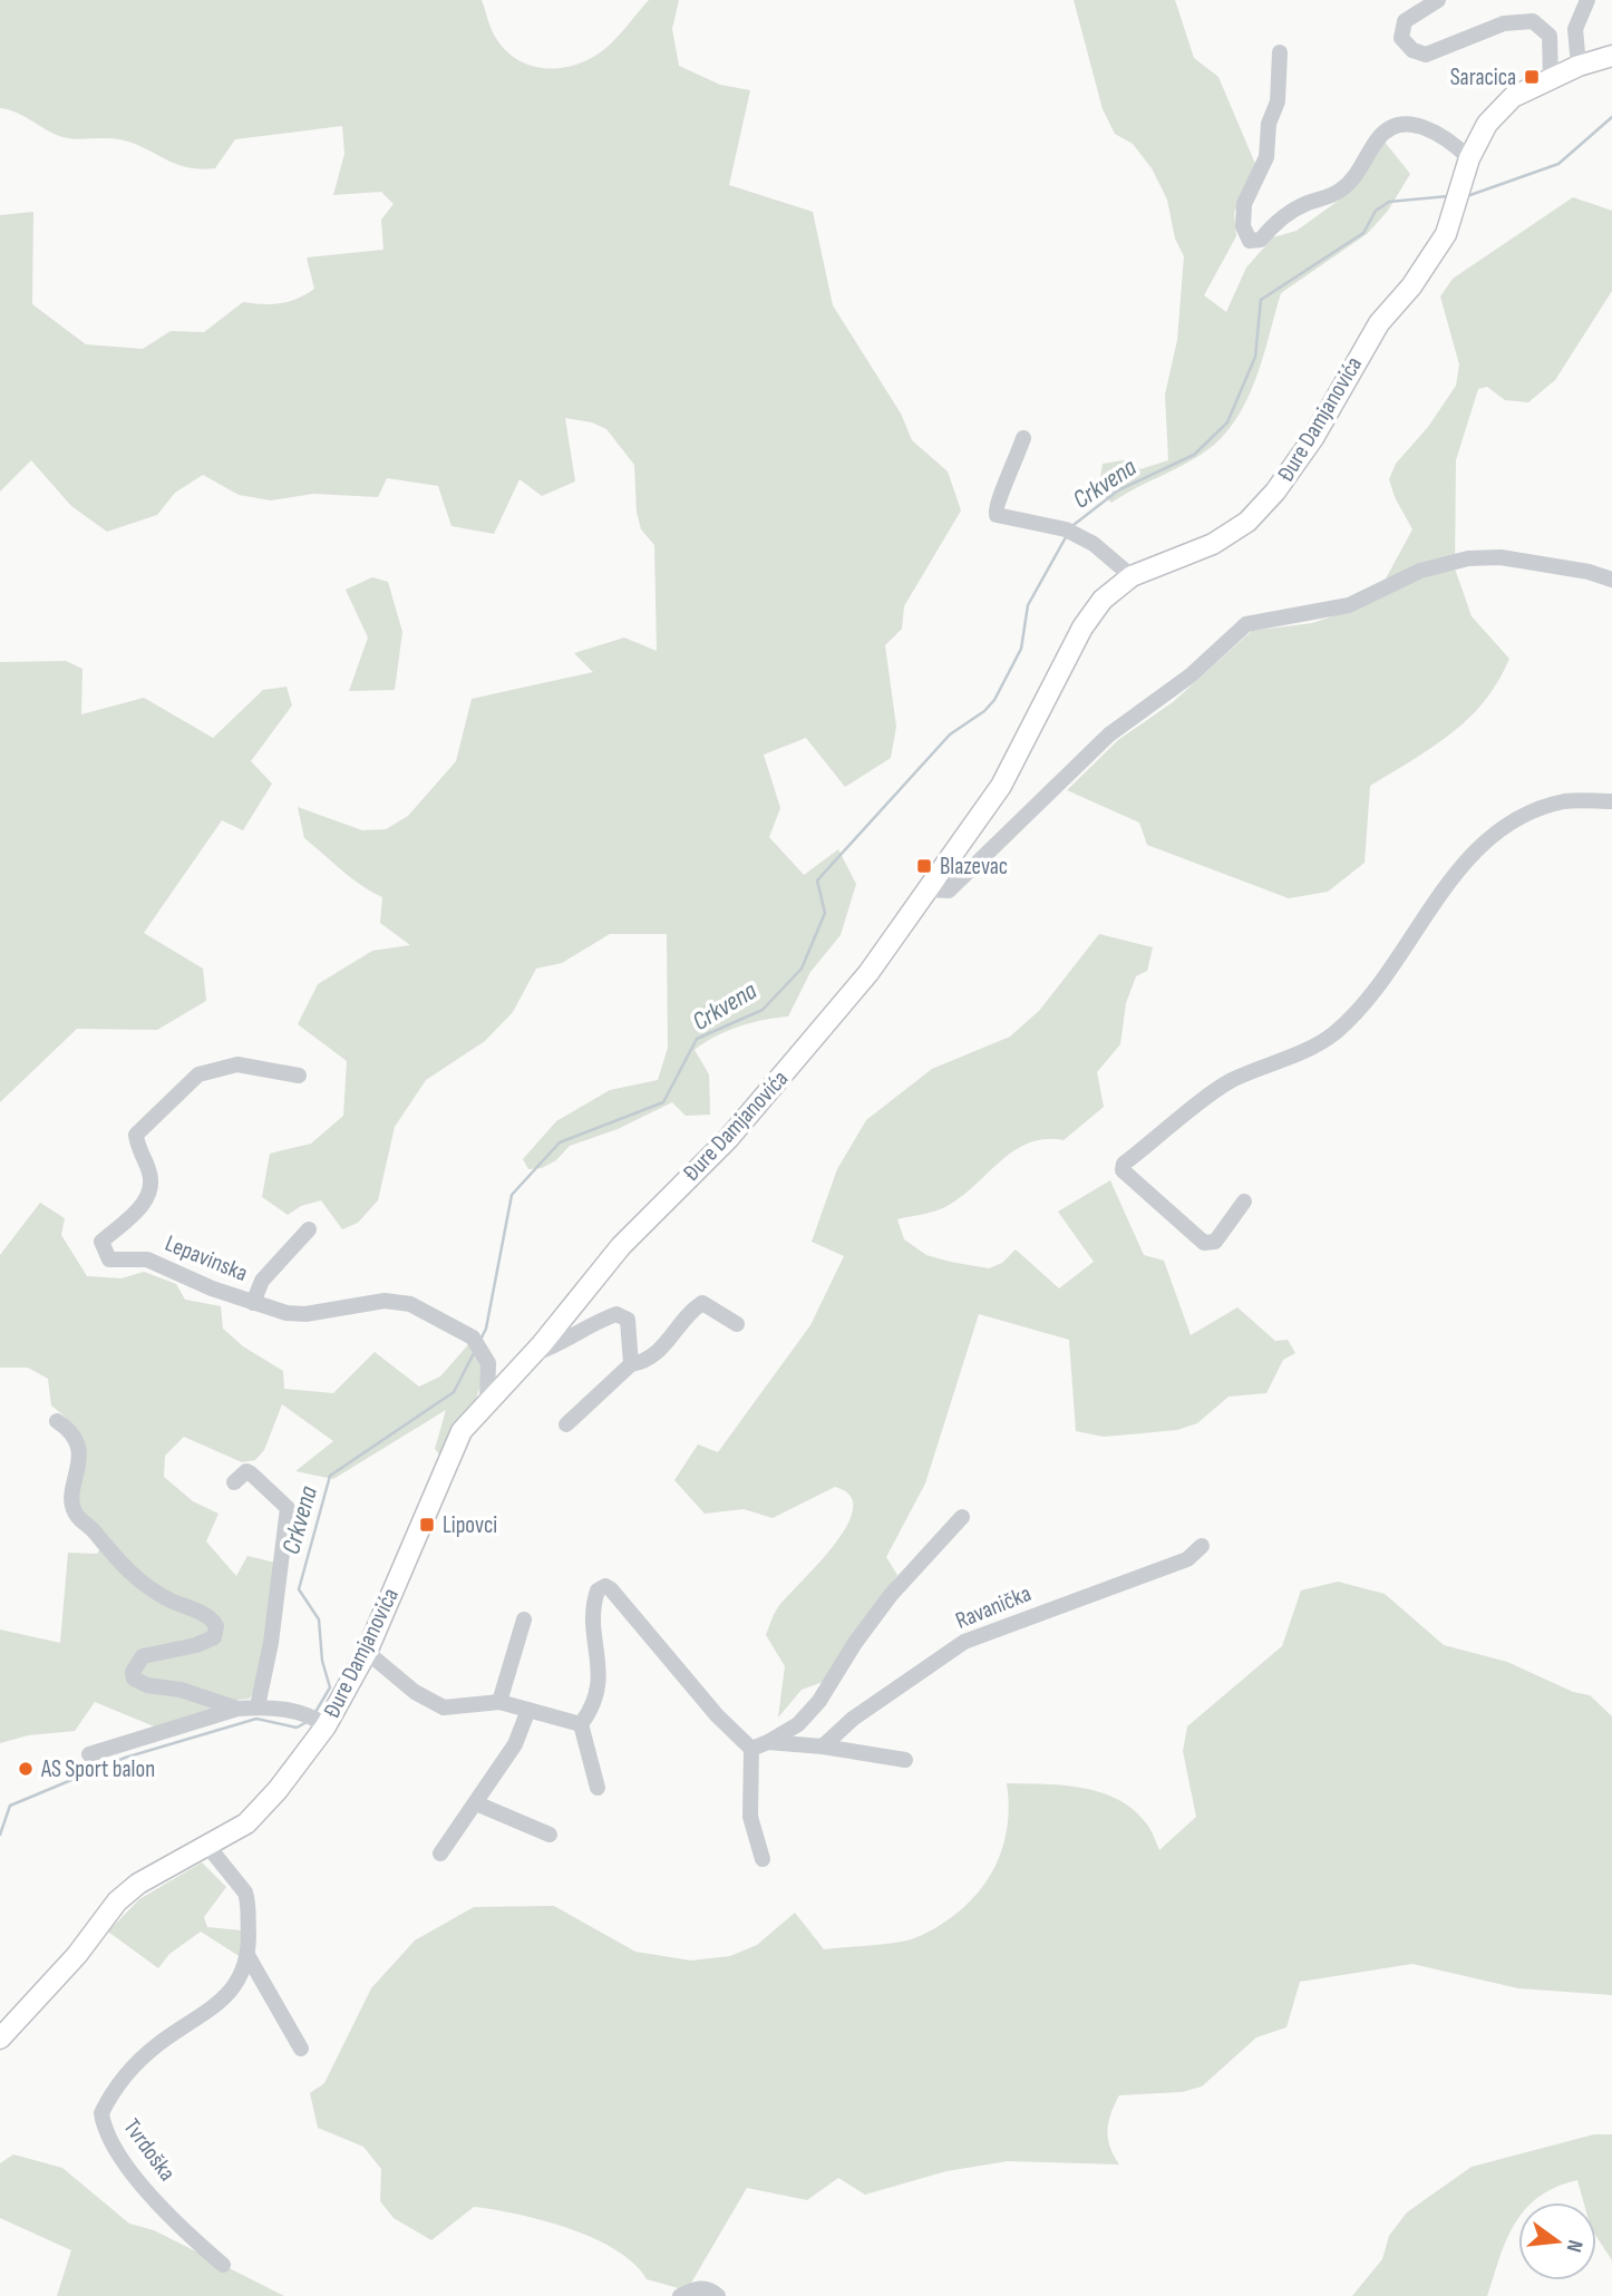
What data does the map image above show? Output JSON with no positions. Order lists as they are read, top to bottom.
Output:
{
  "streets": {
    "main road": ["Đure Damjanovića"],
    "street": ["Lepavinska", "Ravanička", "Tvrdoška"]
  },
  "crossings": [
    ["Đure Damjanovića", "Lepavinska"]
  ],
  "water": ["Crkvena"],
  "places": {
    "transit": ["Saracica", "Blazevac", "Lipovci"],
    "other": ["AS Sport balon"]
  },
  "north": "right"
}
